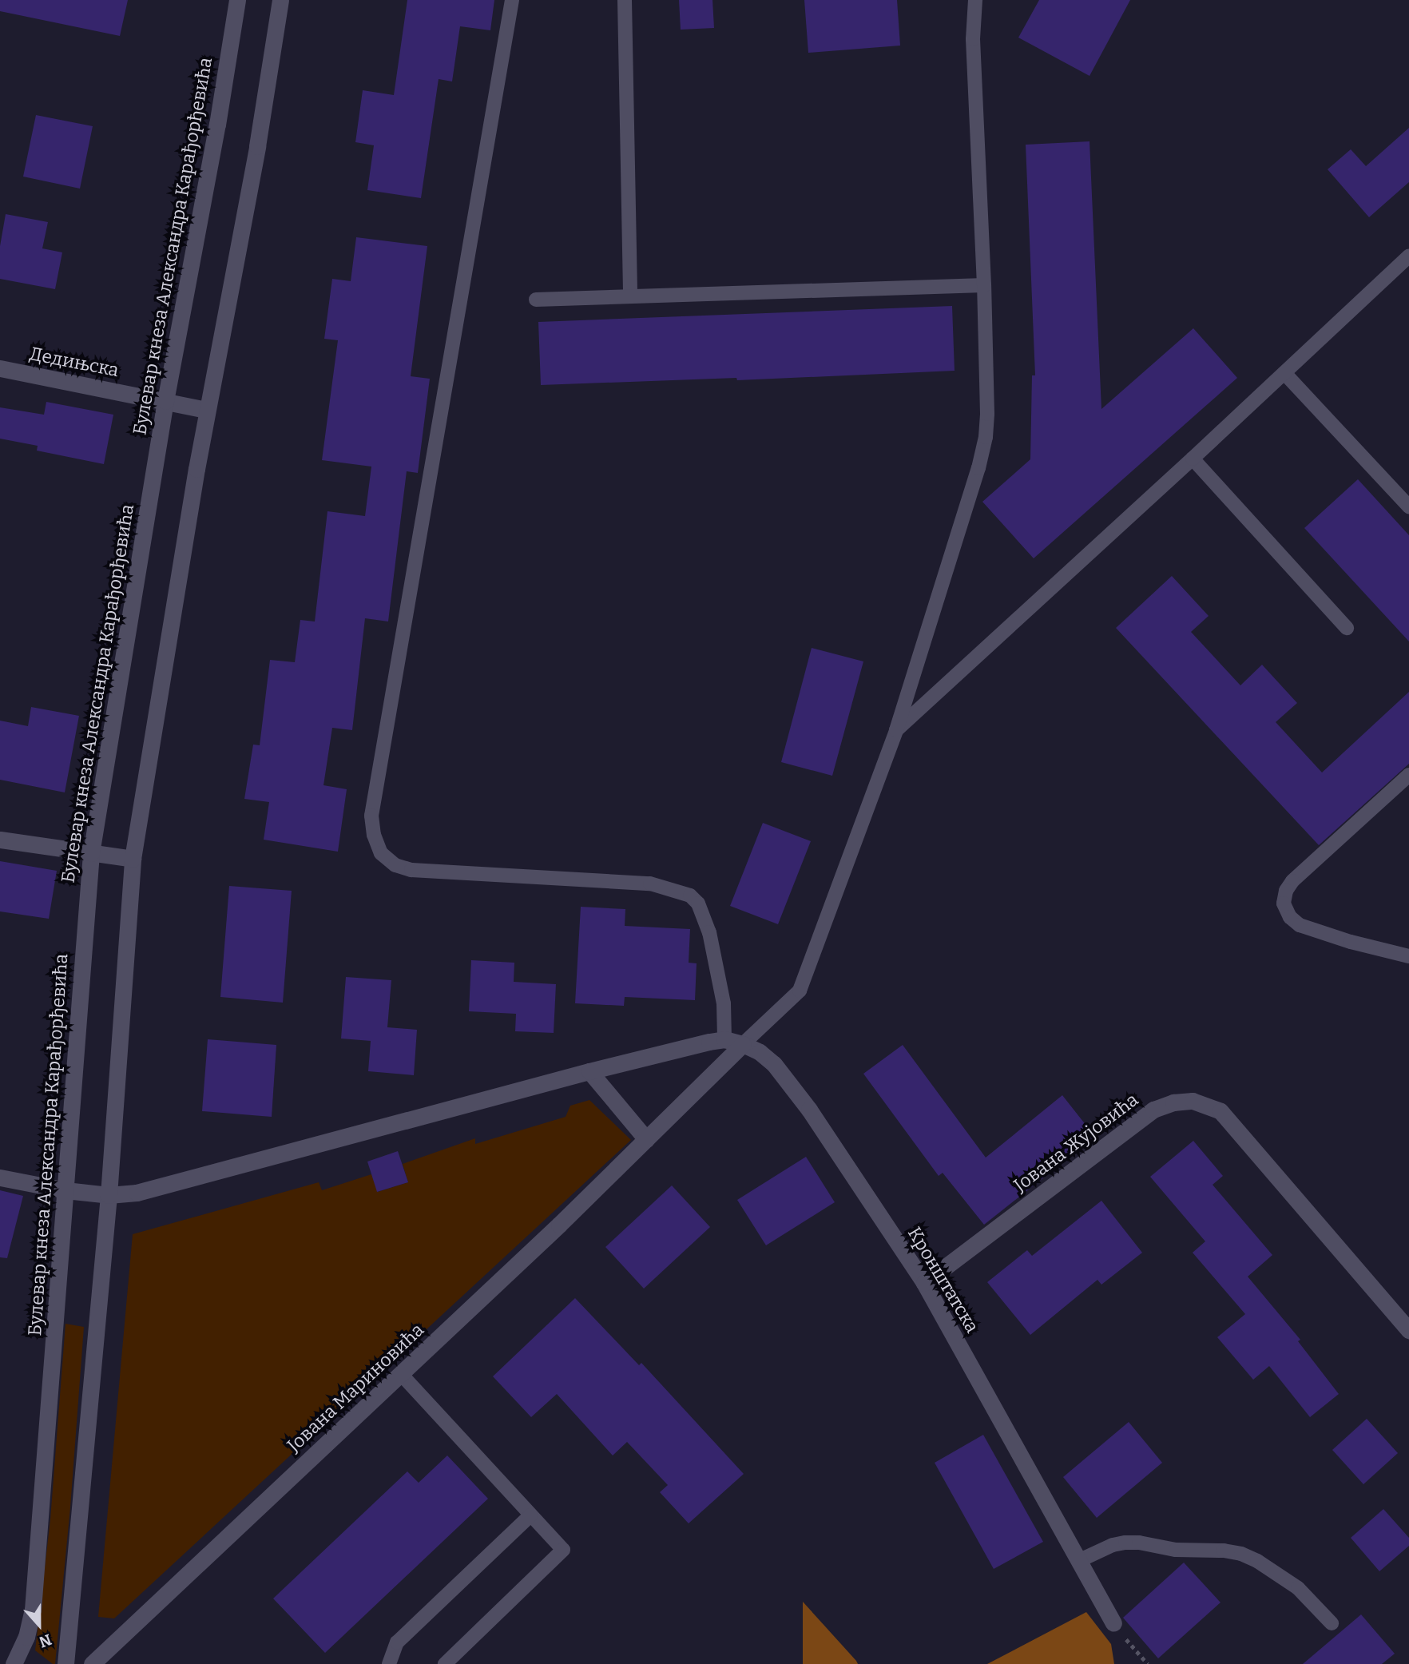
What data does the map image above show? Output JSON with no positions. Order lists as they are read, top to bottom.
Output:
{
  "streets": {
    "street": [
      "Булевар кнеза Александра Карађорђевића",
      "Дедињска",
      "Јована Жујовића",
      "Кронштатска",
      "Јована Мариновића"
    ]
  },
  "crossings": [
    ["Булевар кнеза Александра Карађорђевића", "Дедињска"],
    ["Јована Жујовића", "Кронштатска"],
    ["Кронштатска", "Јована Мариновића"]
  ],
  "north": "bottom"
}
